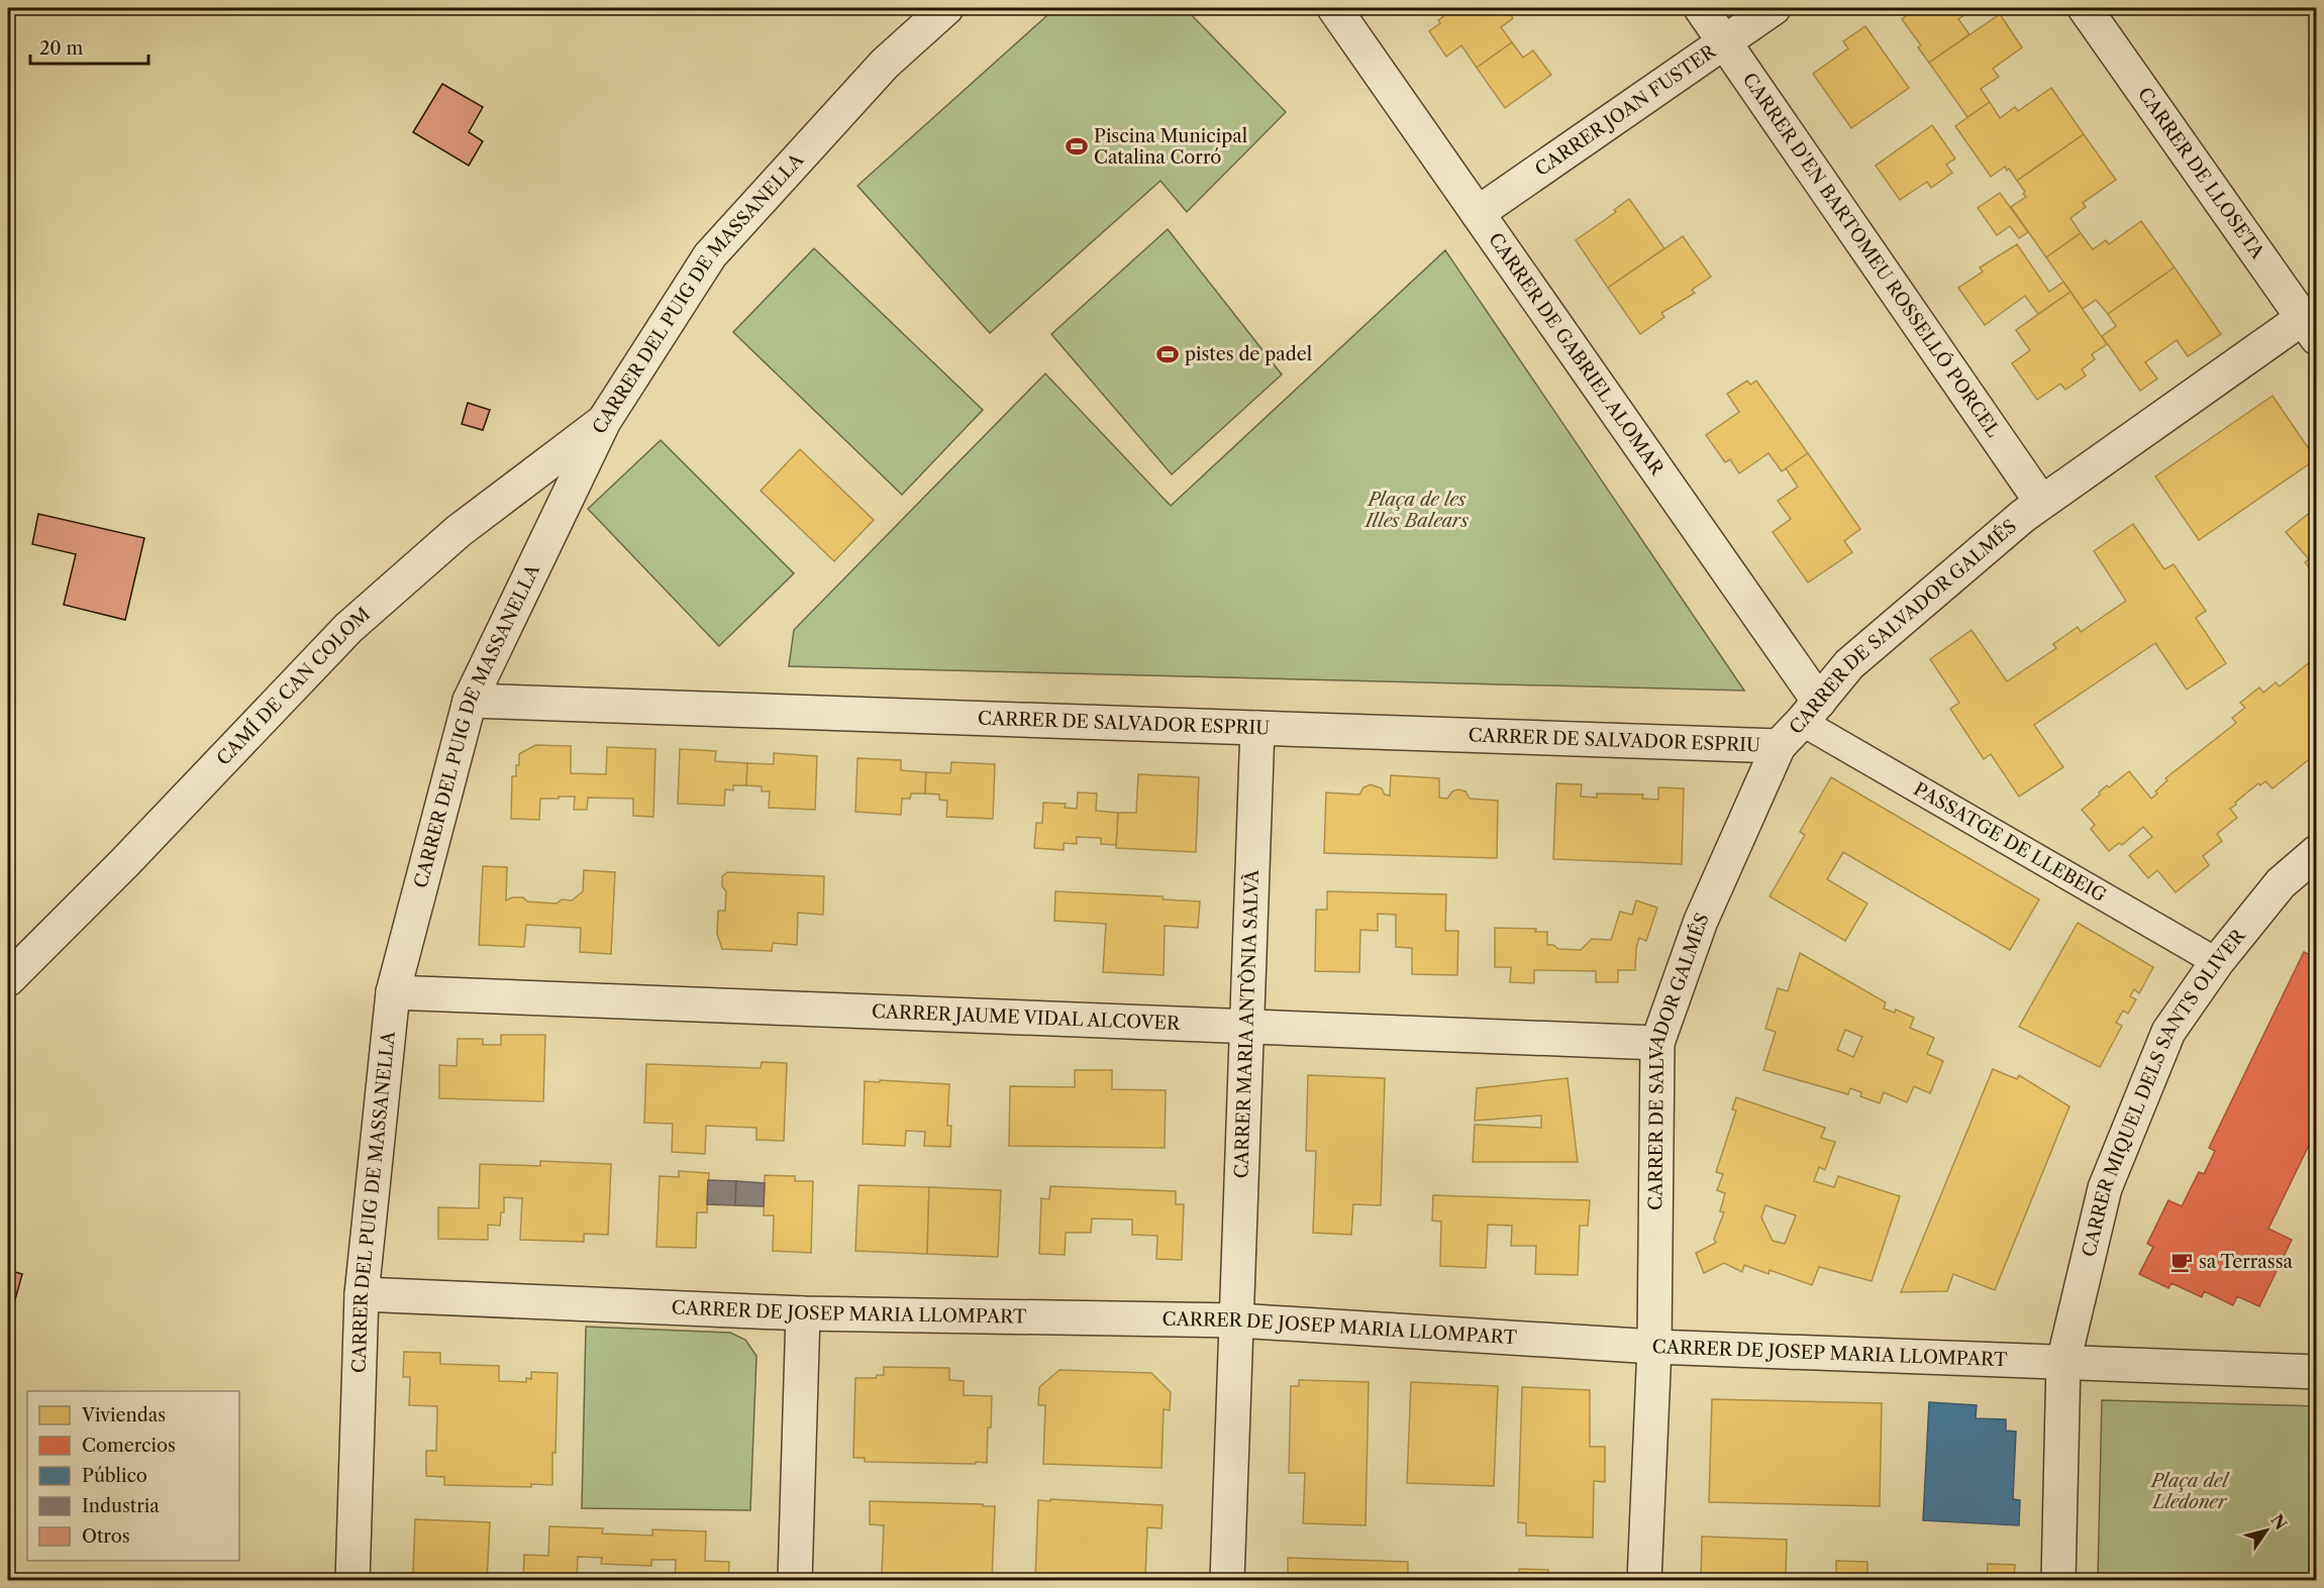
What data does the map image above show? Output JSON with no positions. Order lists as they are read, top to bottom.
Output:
{
  "streets": {
    "street": [
      "CARRER JOAN FUSTER",
      "CARRER DE LLOSETA",
      "CARRER D'EN BARTOMEU ROSSELLÓ PORCEL",
      "CARRER DEL PUIG DE MASSANELLA",
      "CARRER DE GABRIEL ALOMAR",
      "CARRER DE SALVADOR GALMÉS",
      "CAMÍ DE CAN COLOM",
      "CARRER DE SALVADOR ESPRIU",
      "PASSATGE DE LLEBEIG",
      "CARRER JAUME VIDAL ALCOVER",
      "CARRER MARIA ANTÒNIA SALVÀ",
      "CARRER MIQUEL DELS SANTS OLIVER",
      "CARRER DE JOSEP MARIA LLOMPART"
    ]
  },
  "crossings": [
    ["CARRER JOAN FUSTER", "CARRER D'EN BARTOMEU ROSSELLÓ PORCEL"],
    ["CARRER JOAN FUSTER", "CARRER DE GABRIEL ALOMAR"],
    ["CARRER DE LLOSETA", "CARRER DE SALVADOR GALMÉS"],
    ["CARRER D'EN BARTOMEU ROSSELLÓ PORCEL", "CARRER DE SALVADOR GALMÉS"],
    ["CARRER DEL PUIG DE MASSANELLA", "CAMÍ DE CAN COLOM"],
    ["CARRER DEL PUIG DE MASSANELLA", "CARRER DE SALVADOR ESPRIU"],
    ["CARRER DEL PUIG DE MASSANELLA", "CARRER JAUME VIDAL ALCOVER"],
    ["CARRER DEL PUIG DE MASSANELLA", "CARRER DE JOSEP MARIA LLOMPART"],
    ["CARRER DE GABRIEL ALOMAR", "CARRER DE SALVADOR GALMÉS"],
    ["CARRER DE GABRIEL ALOMAR", "PASSATGE DE LLEBEIG"],
    ["CARRER DE SALVADOR GALMÉS", "CARRER DE SALVADOR ESPRIU"],
    ["CARRER DE SALVADOR GALMÉS", "PASSATGE DE LLEBEIG"],
    ["CARRER DE SALVADOR GALMÉS", "CARRER JAUME VIDAL ALCOVER"],
    ["CARRER DE SALVADOR GALMÉS", "CARRER DE JOSEP MARIA LLOMPART"],
    ["CARRER DE SALVADOR ESPRIU", "CARRER MARIA ANTÒNIA SALVÀ"],
    ["PASSATGE DE LLEBEIG", "CARRER MIQUEL DELS SANTS OLIVER"],
    ["CARRER JAUME VIDAL ALCOVER", "CARRER MARIA ANTÒNIA SALVÀ"],
    ["CARRER MARIA ANTÒNIA SALVÀ", "CARRER DE JOSEP MARIA LLOMPART"],
    ["CARRER MIQUEL DELS SANTS OLIVER", "CARRER DE JOSEP MARIA LLOMPART"]
  ],
  "parks": ["Plaça de les Illes Balears", "Plaça del Lledoner"],
  "places": {
    "sports": ["Piscina Municipal Catalina Corró", "pistes de padel"],
    "cafe": ["sa Terrassa"]
  },
  "legend": [
    "Viviendas",
    "Comercios",
    "Público",
    "Industria",
    "Otros"
  ],
  "scale_bar": "20 m",
  "north": "top right"
}
